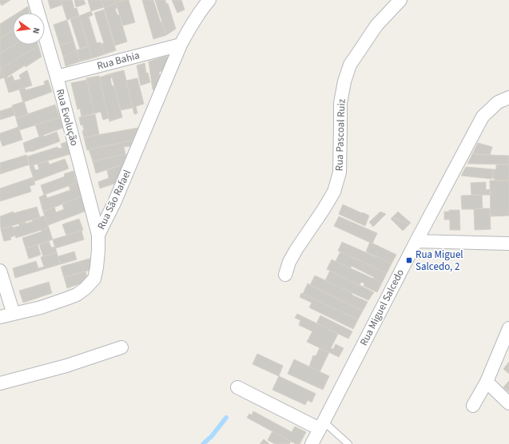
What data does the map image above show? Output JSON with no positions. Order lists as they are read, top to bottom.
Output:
{
  "streets": {
    "street": [
      "Rua Bahia",
      "Rua Evolução",
      "Rua Pascoal Ruiz",
      "Rua São Rafael",
      "Rua Miguel Salcedo"
    ]
  },
  "crossings": [
    ["Rua Bahia", "Rua Evolução"],
    ["Rua Bahia", "Rua São Rafael"],
    ["Rua Evolução", "Rua São Rafael"]
  ],
  "places": {
    "transit": ["Rua Miguel Salcedo, 2"]
  },
  "north": "right"
}
